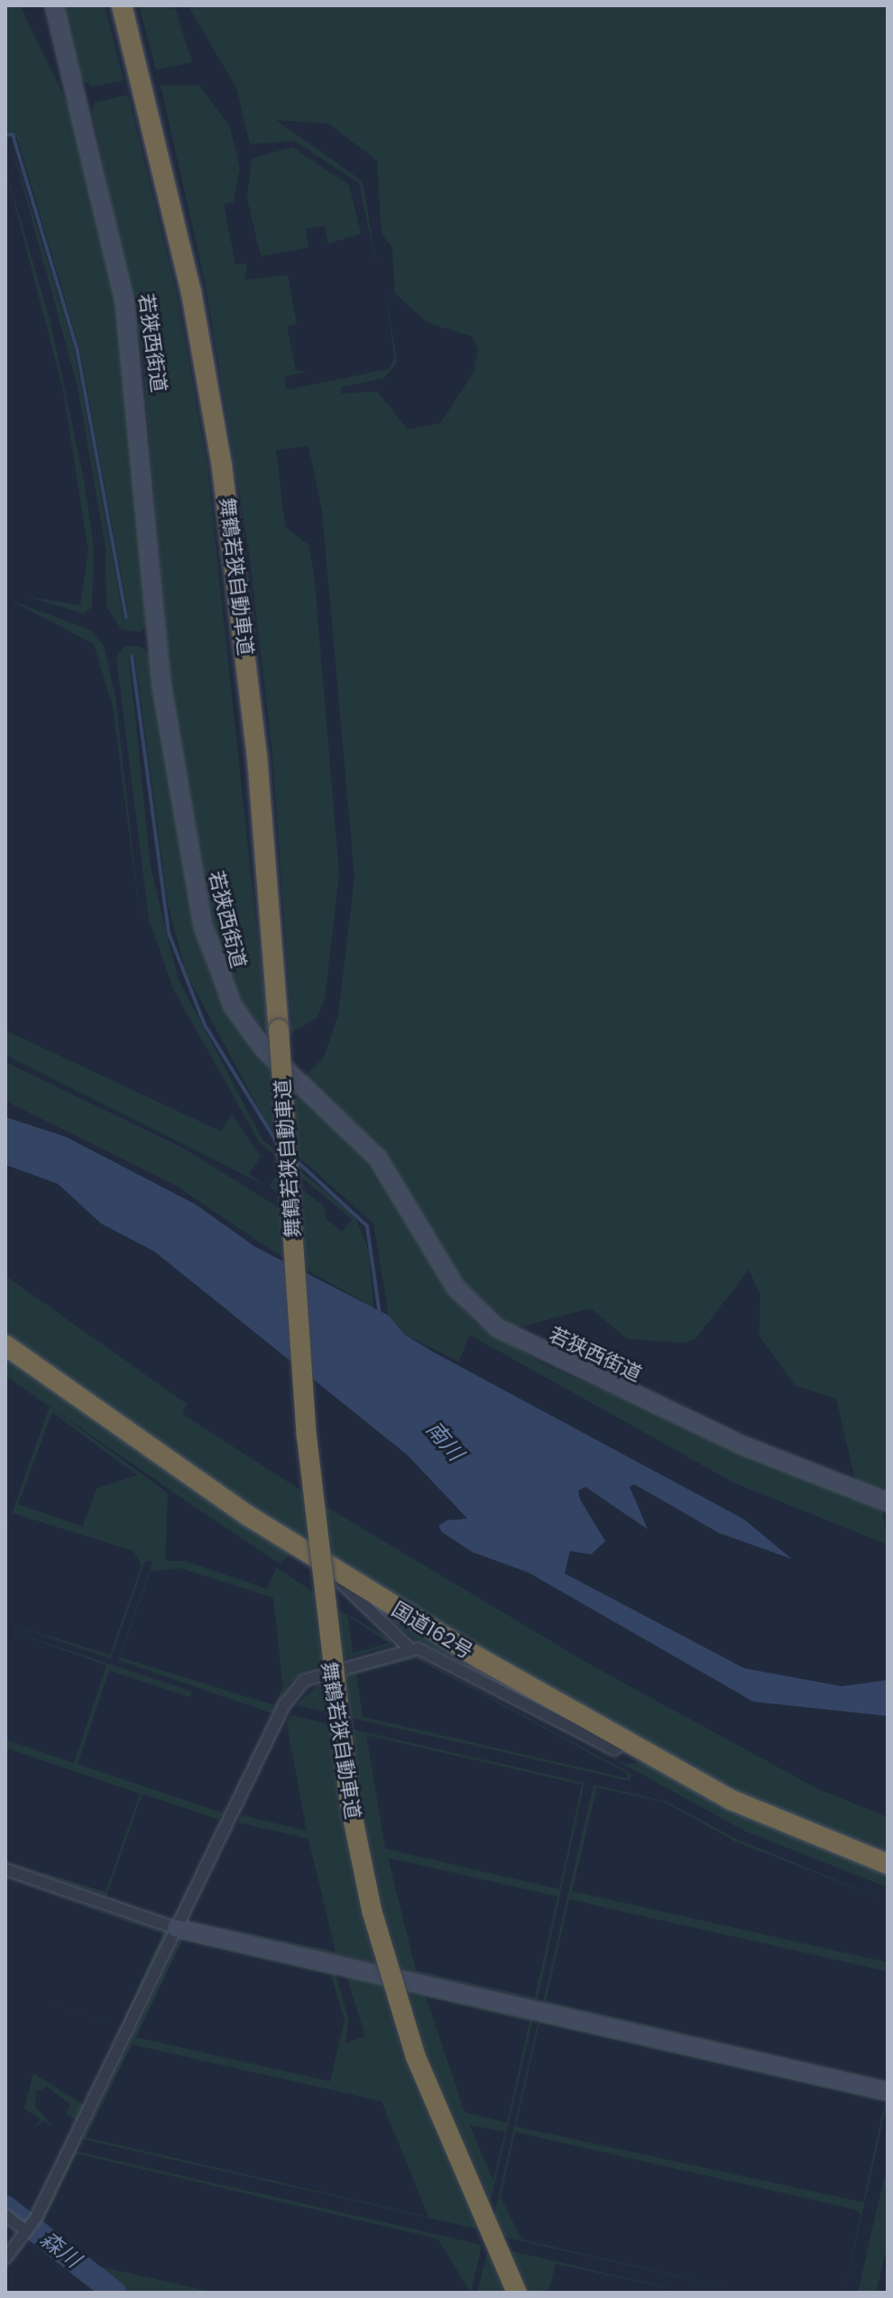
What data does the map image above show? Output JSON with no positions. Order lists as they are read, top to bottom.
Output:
{
  "streets": {
    "highway": ["舞鶴若狭自動車道", "国道162号"],
    "street": ["若狭西街道"]
  },
  "water": ["南川", "森川"]
}
